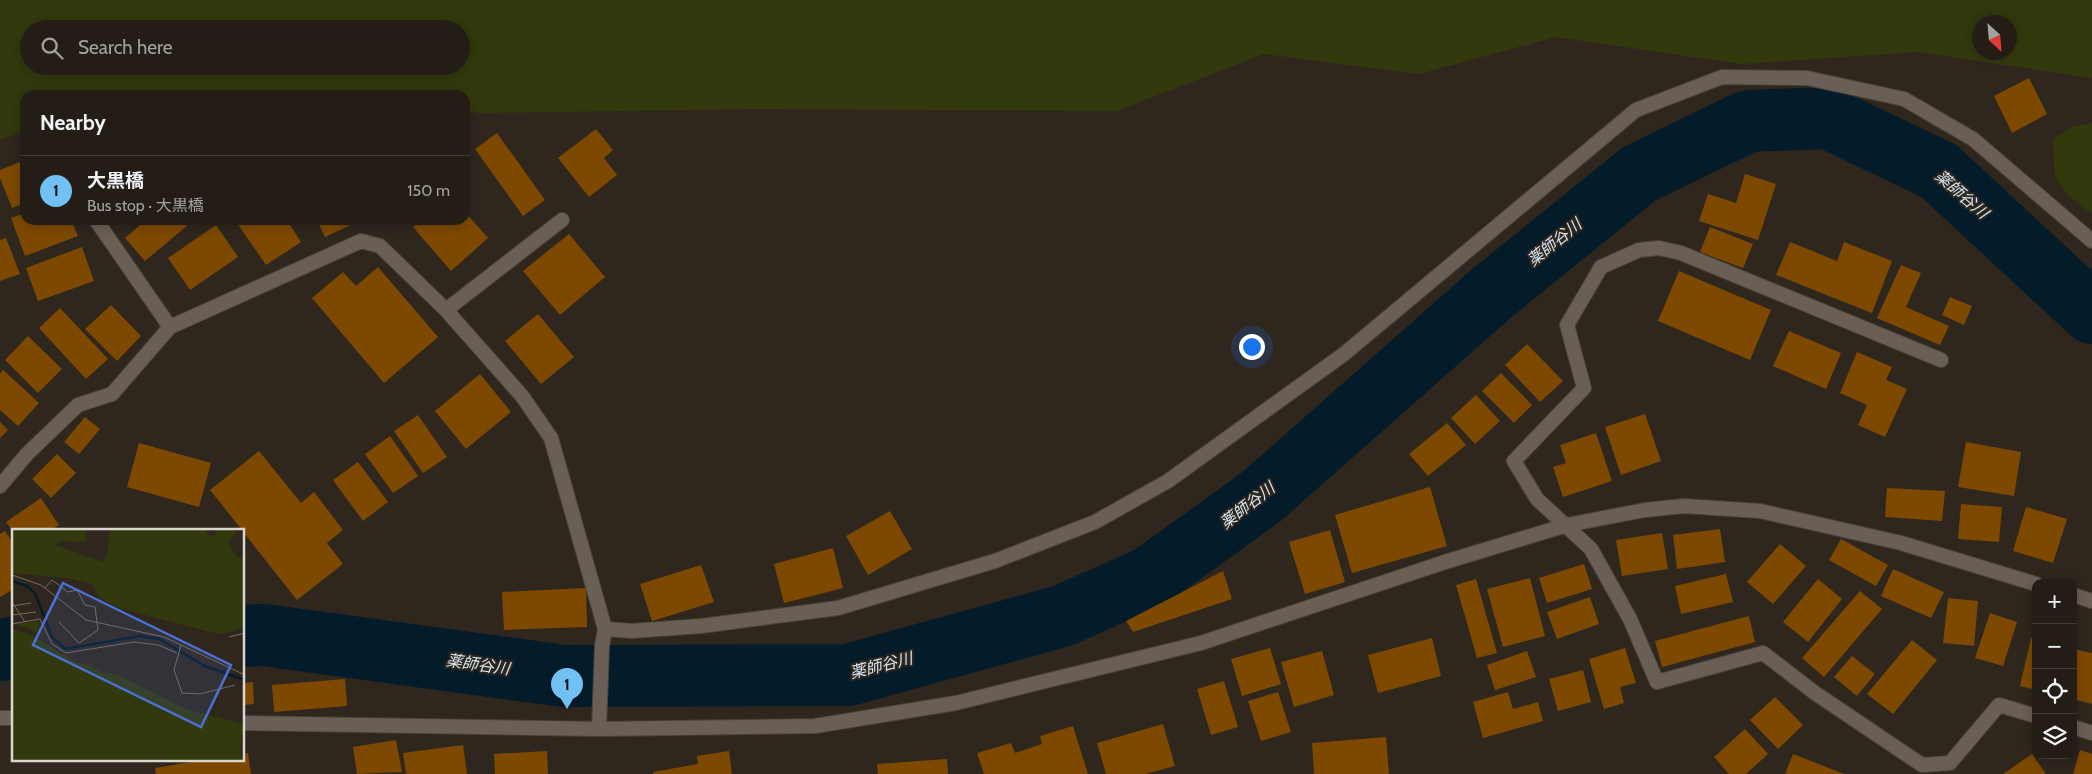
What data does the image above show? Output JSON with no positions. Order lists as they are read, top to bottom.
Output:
{
  "water": ["薬師谷川"],
  "north": "bottom right",
  "page": {
    "search": "Search here",
    "heading": "Nearby",
    "list": [
      {
        "mark": "1",
        "name": "大黒橋",
        "note": "Bus stop · 大黒橋",
        "value": "150 m"
      }
    ],
    "map_buttons": ["+", "−"],
    "pins": "1"
  }
}
